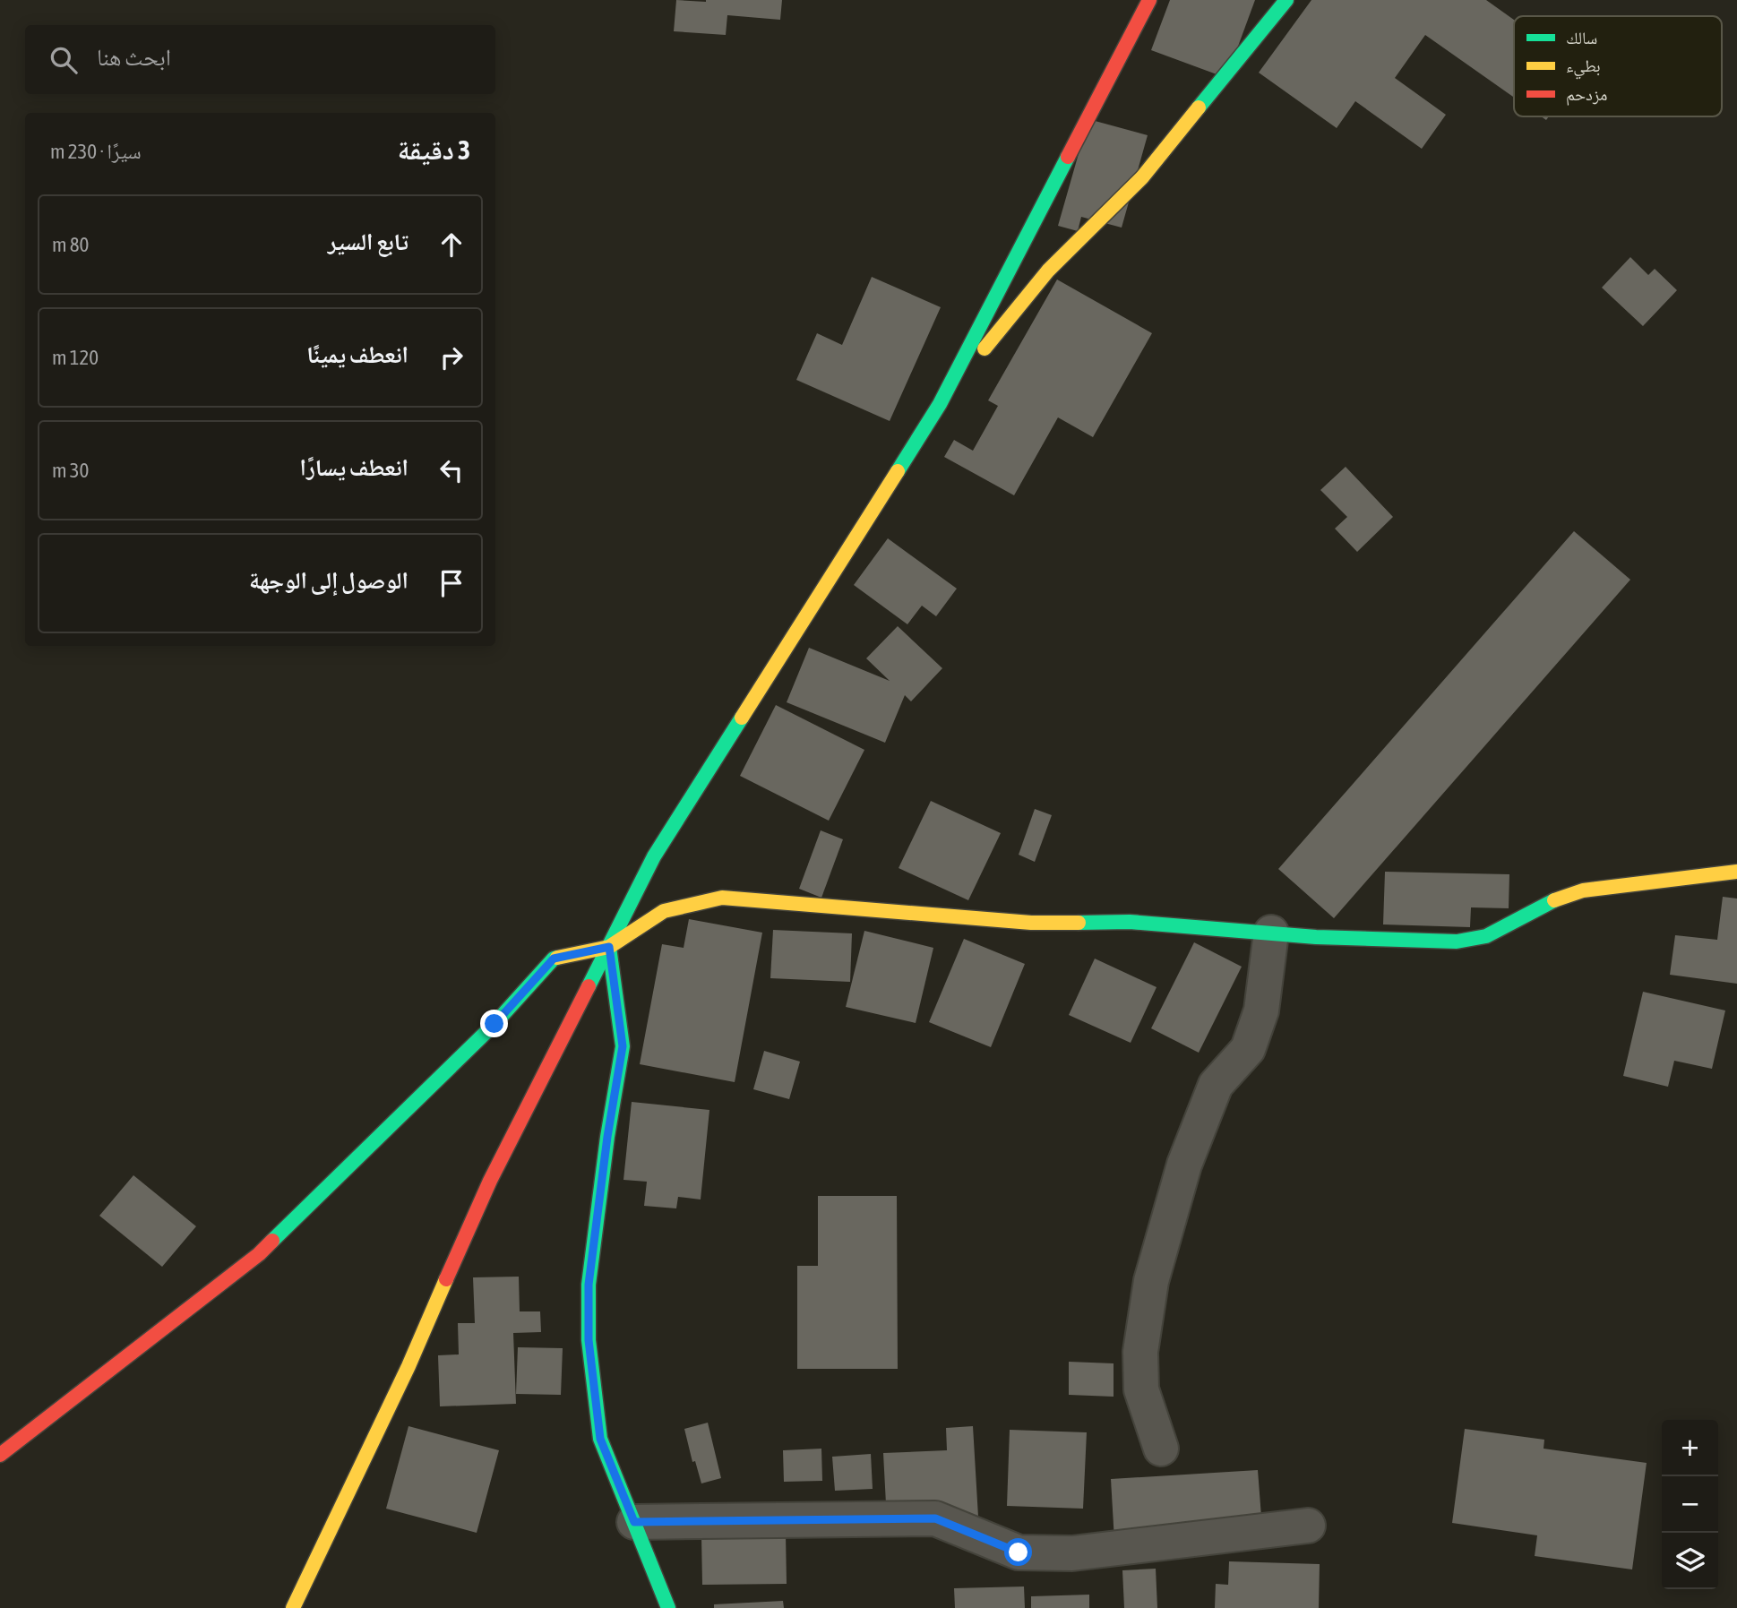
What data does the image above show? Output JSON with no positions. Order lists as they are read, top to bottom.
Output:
{
  "legend": ["سالك", "بطيء", "مزدحم"],
  "page": {
    "search": "ابحث هنا",
    "heading": ["3 دقيقة", "سيرًا · 230 m"],
    "list": [
      ["تابع السير", "80 m"],
      ["انعطف يمينًا", "120 m"],
      ["انعطف يسارًا", "30 m"],
      "الوصول إلى الوجهة"
    ],
    "map_buttons": ["+", "−"]
  }
}
